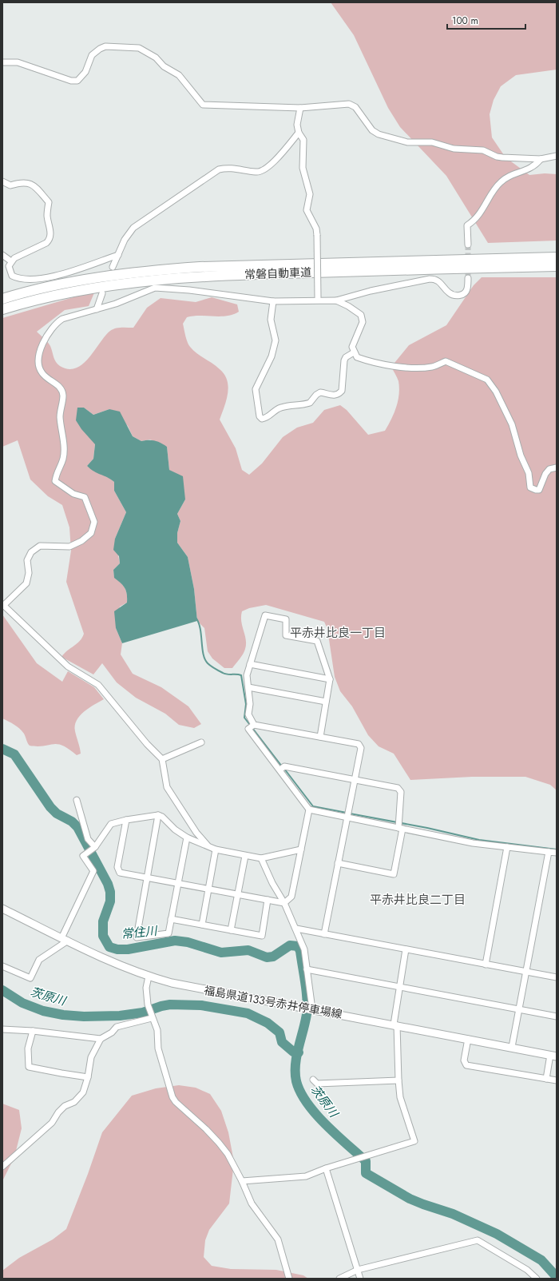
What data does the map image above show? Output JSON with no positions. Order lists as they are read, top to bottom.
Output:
{
  "streets": {
    "highway": ["常磐自動車道"],
    "main road": ["福島県道133号赤井停車場線"]
  },
  "districts": ["平赤井比良一丁目", "平赤井比良二丁目"],
  "water": ["常住川", "茨原川"],
  "scale_bar": "100 m"
}
